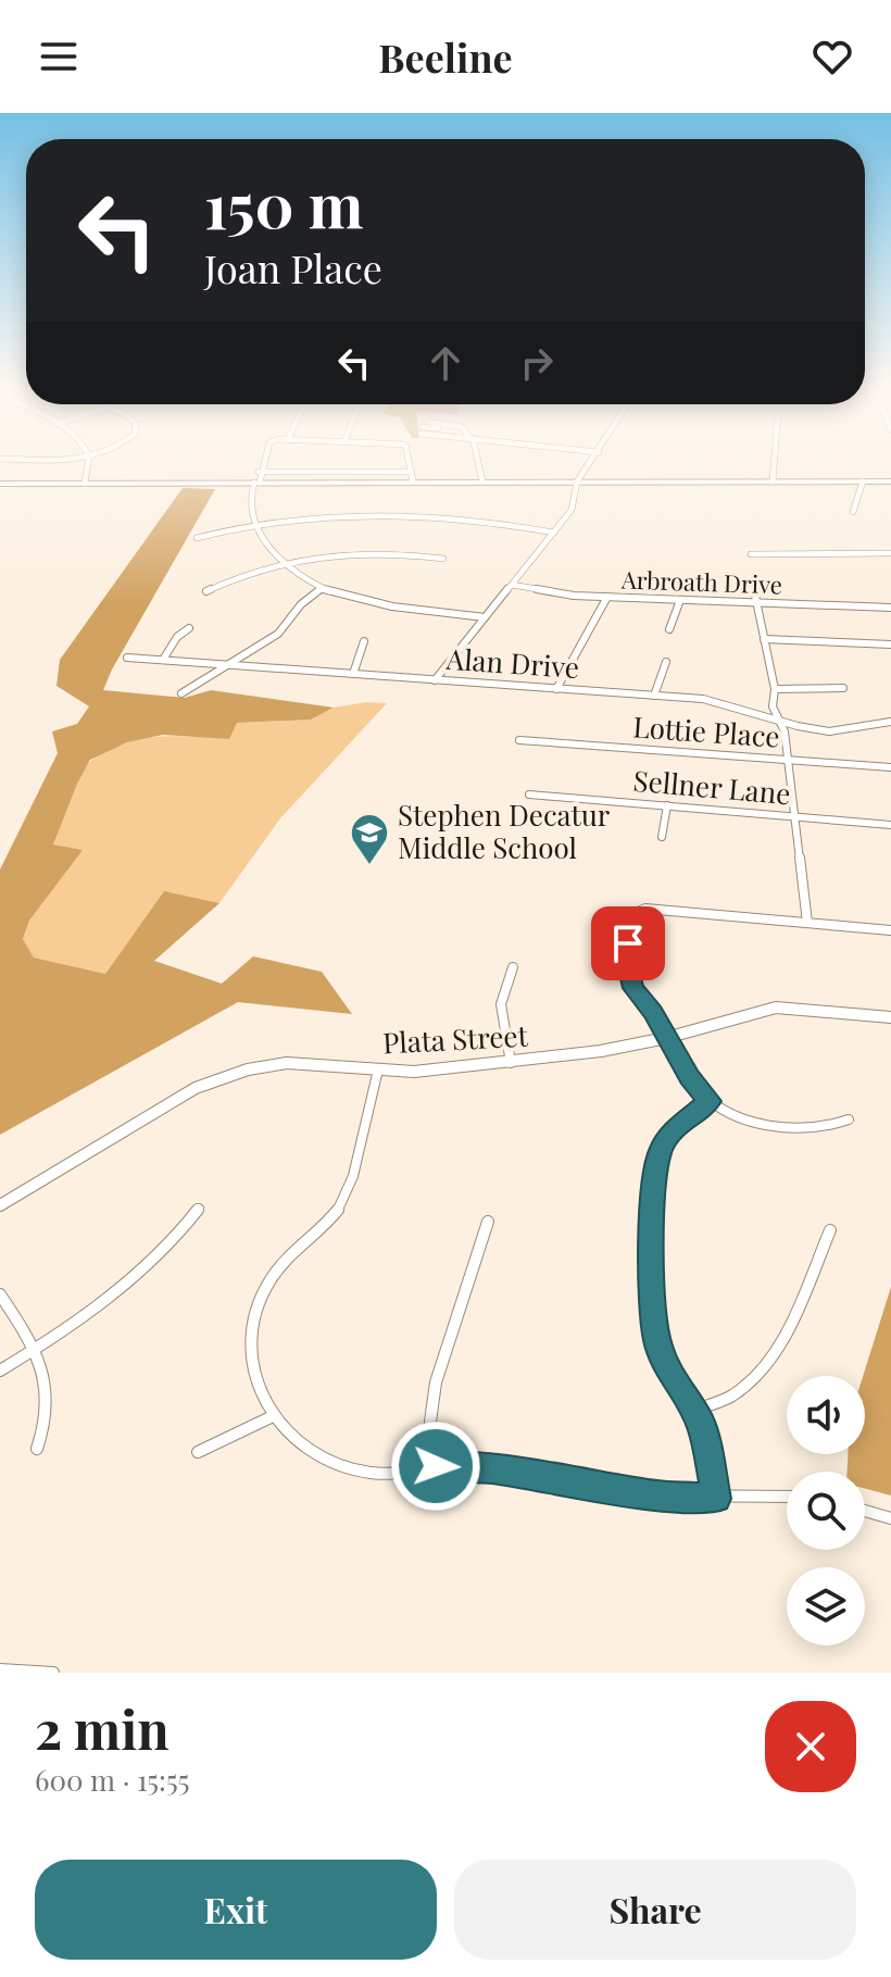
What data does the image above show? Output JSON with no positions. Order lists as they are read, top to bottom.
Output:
{
  "streets": {
    "street": [
      "Arbroath Drive",
      "Alan Drive",
      "Lottie Place",
      "Sellner Lane",
      "Plata Street"
    ]
  },
  "places": {
    "school or university": ["Stephen Decatur Middle School"]
  },
  "page": {
    "header": "Beeline",
    "turn": ["150 m", "Joan Place"],
    "heading": ["2 min", "600 m · 15:55"],
    "buttons": ["Exit", "Share"]
  }
}
